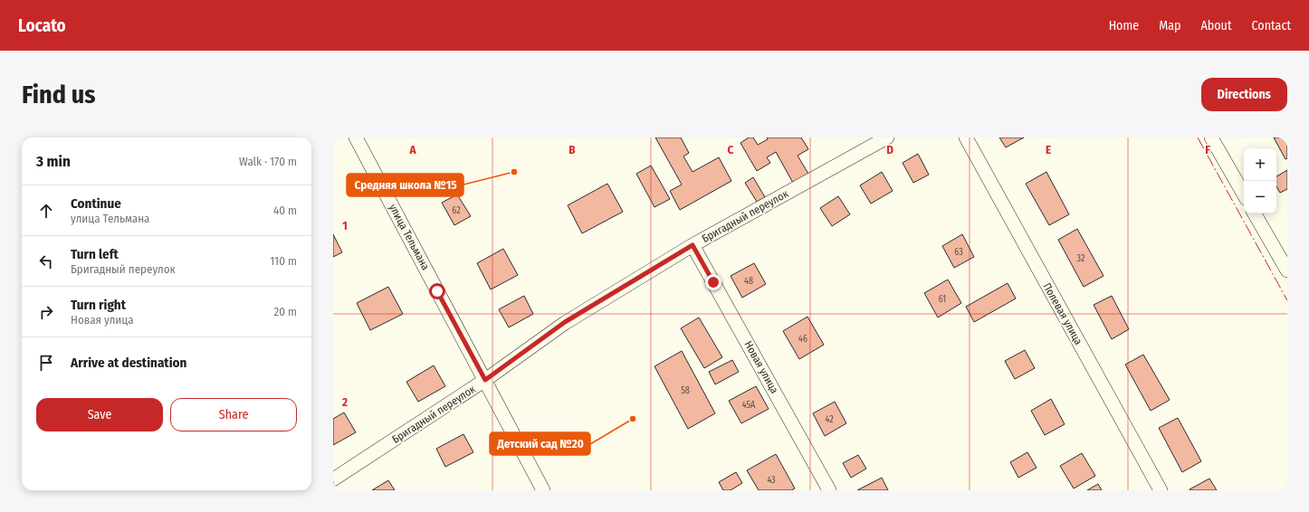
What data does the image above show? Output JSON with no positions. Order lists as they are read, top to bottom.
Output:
{
  "streets": {
    "street": [
      "Бригадный переулок",
      "улица Тельмана",
      "Полевая улица",
      "Новая улица"
    ]
  },
  "crossings": [
    ["Бригадный переулок", "улица Тельмана"],
    ["Бригадный переулок", "Новая улица"]
  ],
  "places": ["Средняя школа №15", "Детский сад №20"],
  "house_numbers": [
    "62",
    "63",
    "32",
    "48",
    "61",
    "46",
    "58",
    "45А",
    "42",
    "43"
  ],
  "page": {
    "header": "Locato",
    "nav": [
      "Home",
      "Map",
      "About",
      "Contact"
    ],
    "buttons": [
      "Directions",
      ["Save", "Share"]
    ],
    "title": "Find us",
    "heading": ["3 min", "Walk · 170 m"],
    "map_buttons": ["+", "−"],
    "list": [
      ["Continue", "улица Тельмана", "40 m"],
      ["Turn left", "Бригадный переулок", "110 m"],
      ["Turn right", "Новая улица", "20 m"],
      "Arrive at destination"
    ]
  },
  "grid": {
    "columns": [
      "A",
      "B",
      "C",
      "D",
      "E",
      "F"
    ],
    "rows": ["1", "2"]
  }
}
